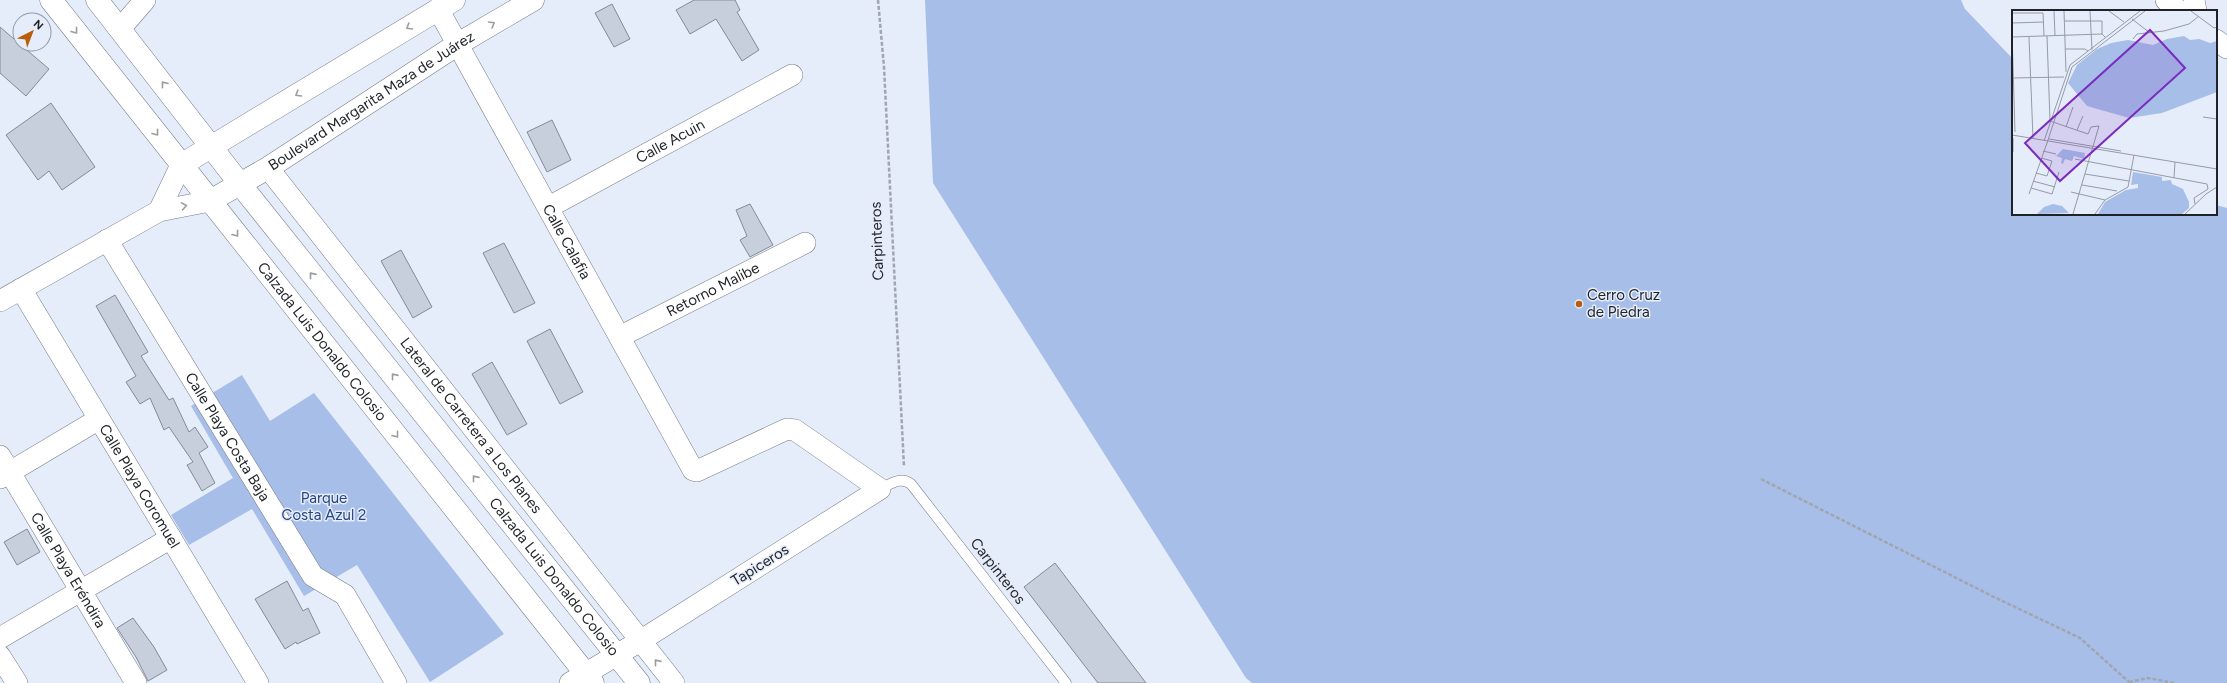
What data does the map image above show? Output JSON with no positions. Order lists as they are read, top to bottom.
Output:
{
  "streets": {
    "main road": ["Boulevard Margarita Maza de Juárez", "Calzada Luis Donaldo Colosio"],
    "street": [
      "Calle Acuin",
      "Calle Calafia",
      "Retorno Malibe",
      "Lateral de Carretera a Los Planes",
      "Calle Playa Costa Baja",
      "Calle Playa Coromuel",
      "Tapiceros",
      "Calle Playa Eréndira"
    ],
    "lane": ["Carpinteros"]
  },
  "crossings": [
    ["Boulevard Margarita Maza de Juárez", "Calle Calafia"],
    ["Boulevard Margarita Maza de Juárez", "Calzada Luis Donaldo Colosio"],
    ["Boulevard Margarita Maza de Juárez", "Lateral de Carretera a Los Planes"],
    ["Calle Acuin", "Calle Calafia"],
    ["Calle Calafia", "Retorno Malibe"],
    ["Calle Calafia", "Tapiceros"],
    ["Calzada Luis Donaldo Colosio", "Tapiceros"],
    ["Lateral de Carretera a Los Planes", "Tapiceros"]
  ],
  "parks": ["Parque Costa Azul 2"],
  "places": ["Cerro Cruz de Piedra"],
  "north": "top right"
}
